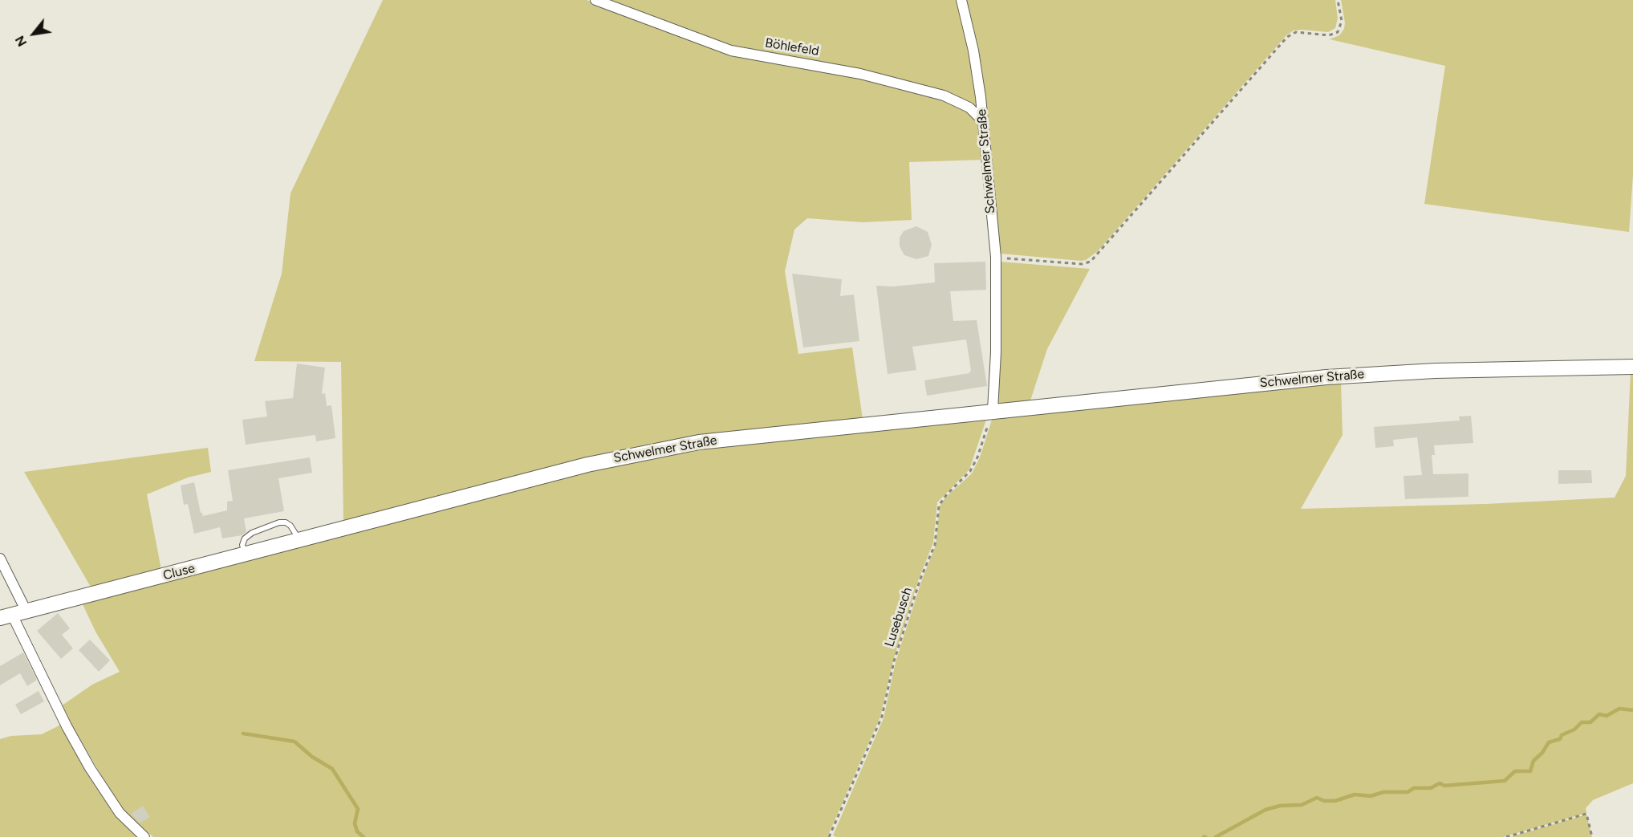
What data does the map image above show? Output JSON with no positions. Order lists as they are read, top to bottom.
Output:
{
  "streets": {
    "main road": ["Schwelmer Straße", "Cluse"],
    "street": ["Böhlefeld"],
    "path": ["Lusebusch"]
  },
  "crossings": [
    ["Böhlefeld", "Schwelmer Straße"],
    ["Schwelmer Straße", "Cluse"],
    ["Schwelmer Straße", "Lusebusch"]
  ],
  "north": "bottom left"
}
